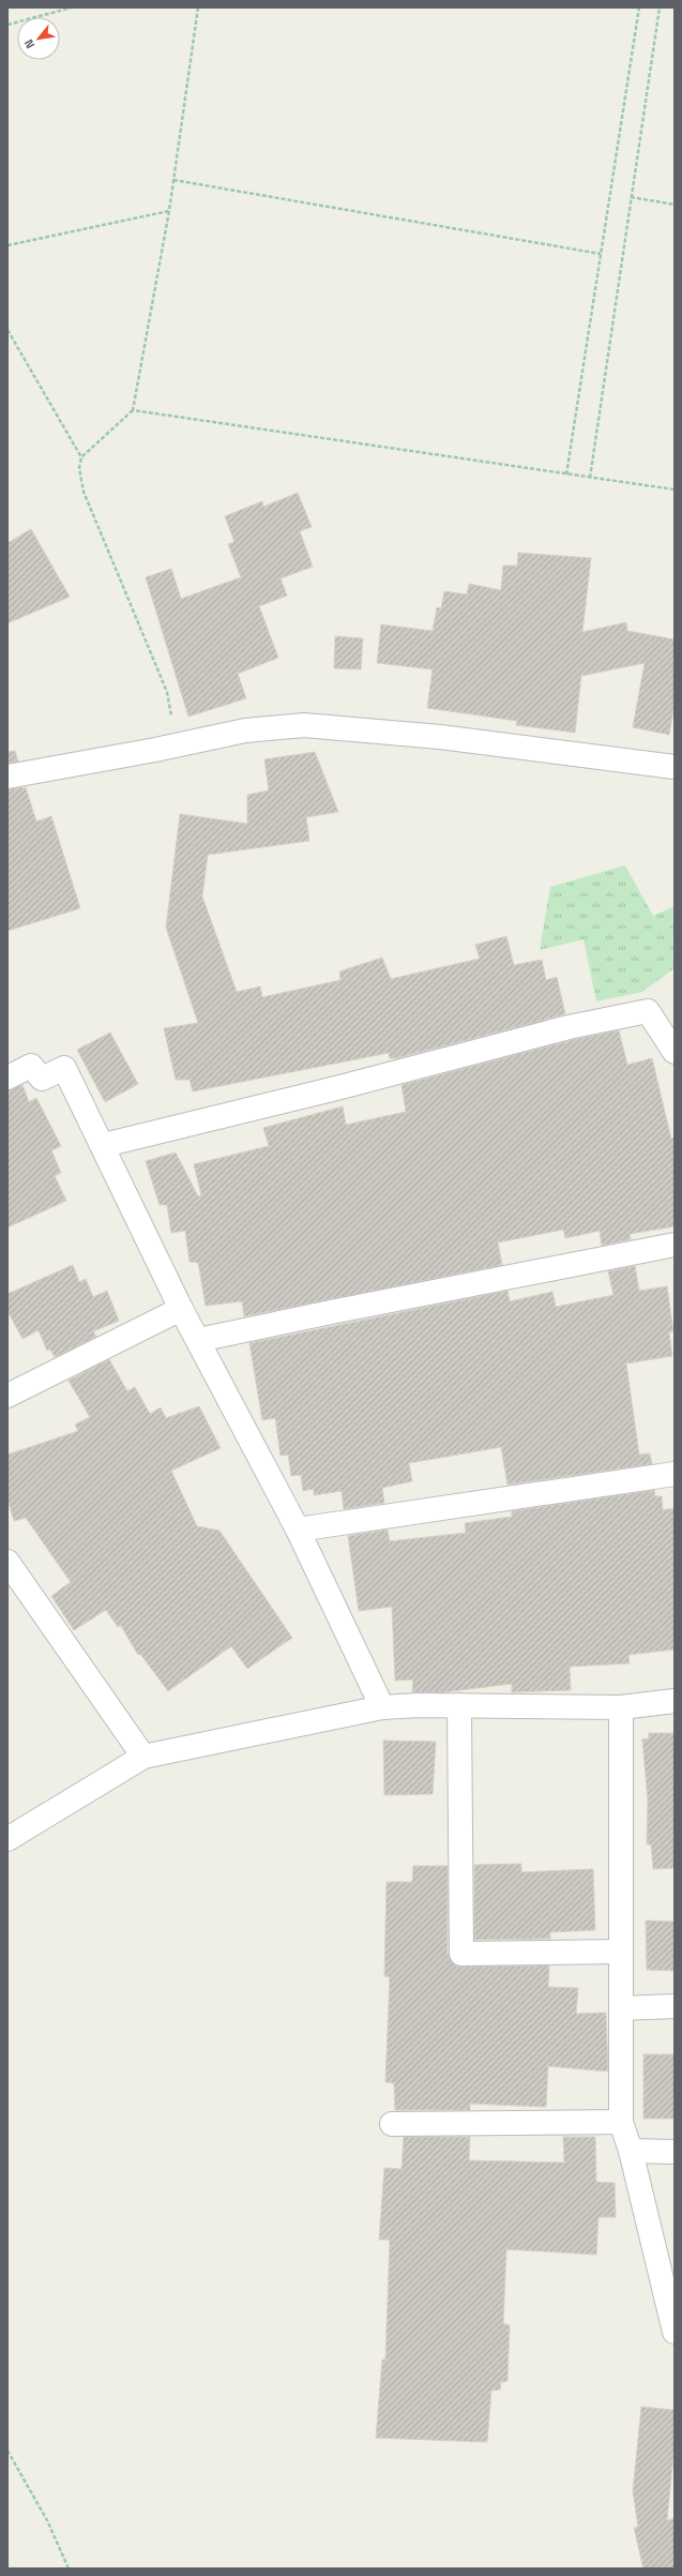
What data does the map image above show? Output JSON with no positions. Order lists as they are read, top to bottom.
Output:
{
  "north": "bottom left"
}
